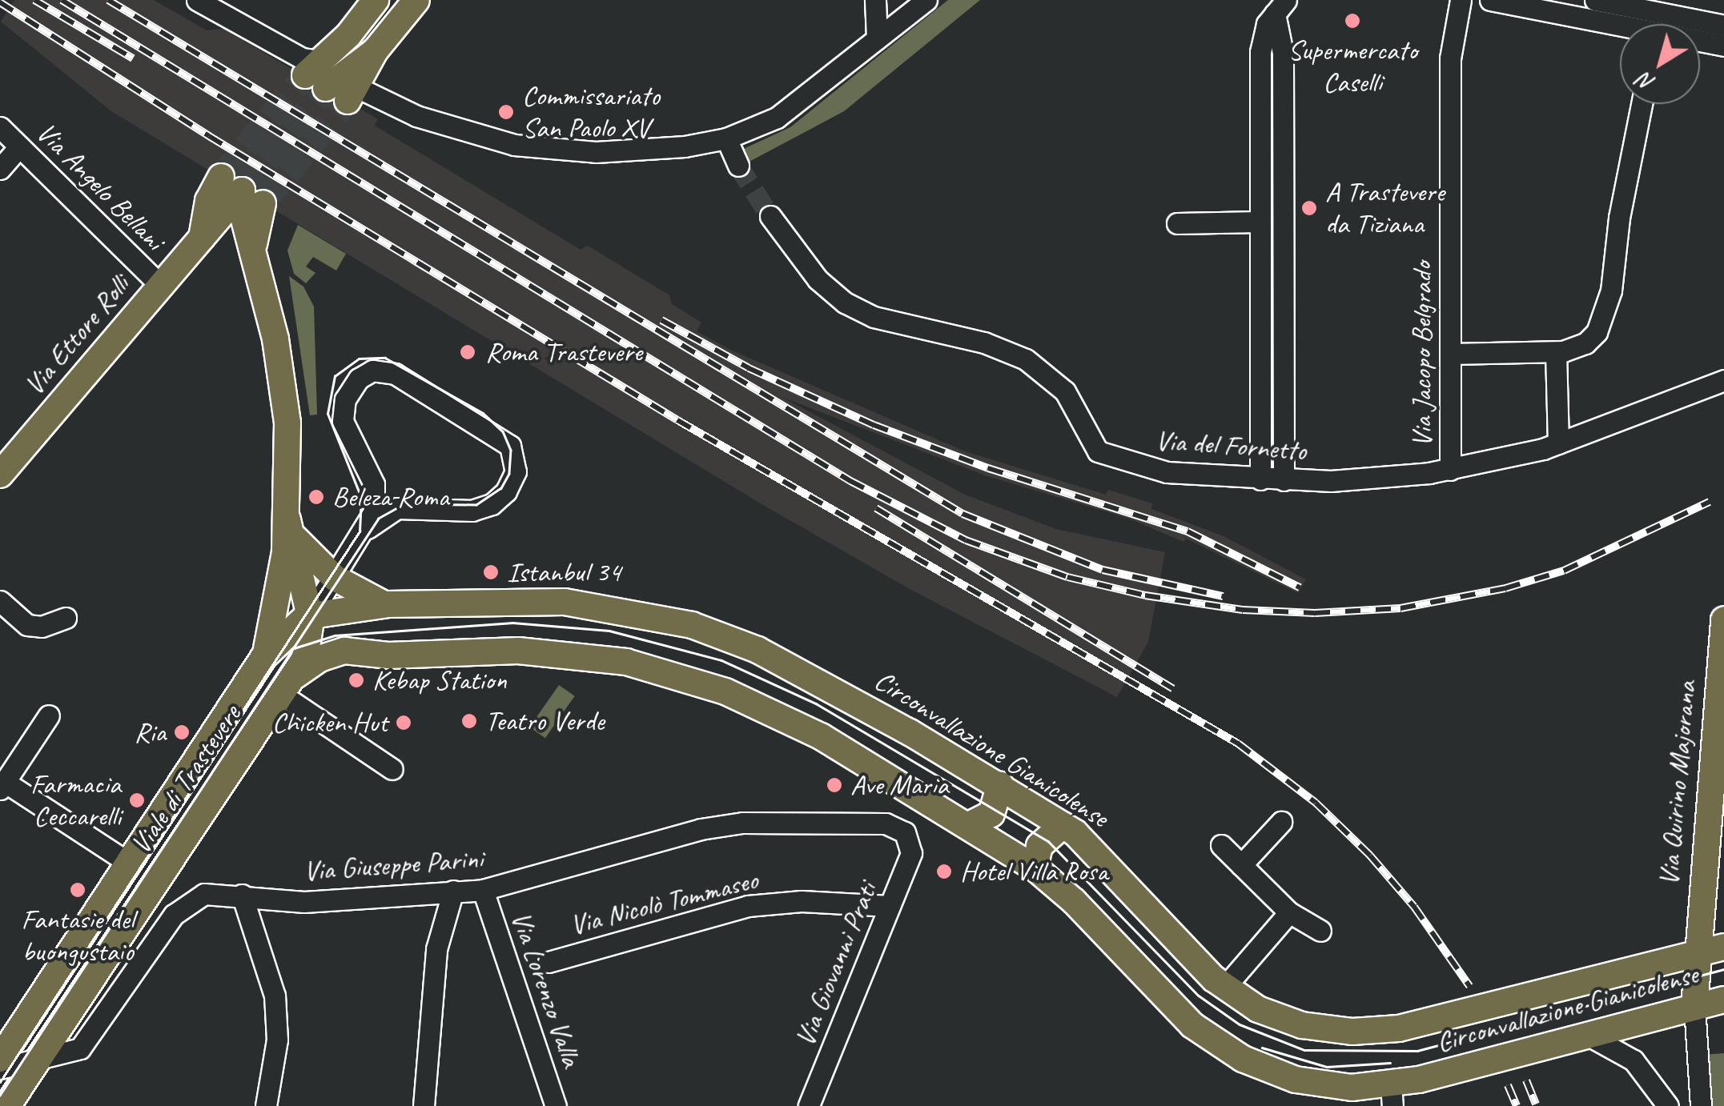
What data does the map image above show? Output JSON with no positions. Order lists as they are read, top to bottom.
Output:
{
  "streets": {
    "main road": [
      "Via Ettore Rolli",
      "Circonvallazione Gianicolense",
      "Viale di Trastevere",
      "Via Quirino Majorana"
    ],
    "street": [
      "Via Angelo Bellani",
      "Via Jacopo Belgrado",
      "Via del Fornetto",
      "Via Giuseppe Parini",
      "Via Nicolò Tommaseo",
      "Via Giovanni Prati",
      "Via Lorenzo Valla"
    ]
  },
  "crossings": [
    ["Via Angelo Bellani", "Via Ettore Rolli"],
    ["Via Jacopo Belgrado", "Via del Fornetto"],
    ["Circonvallazione Gianicolense", "Viale di Trastevere"],
    ["Circonvallazione Gianicolense", "Via Quirino Majorana"],
    ["Viale di Trastevere", "Via Giuseppe Parini"],
    ["Via Giuseppe Parini", "Via Giovanni Prati"],
    ["Via Giuseppe Parini", "Via Lorenzo Valla"],
    ["Via Nicolò Tommaseo", "Via Giovanni Prati"]
  ],
  "places": [
    "Supermercato Caselli",
    "Commissariato San Paolo XV",
    "A Trastevere da Tiziana",
    "Roma Trastevere",
    "Beleza Roma",
    "Istanbul 34",
    "Kebap Station",
    "Teatro Verde",
    "Chicken Hut",
    "Ria",
    "Ave Maria",
    "Farmacia Ceccarelli",
    "Hotel Villa Rosa",
    "Fantasie del buongustaio"
  ],
  "north": "bottom left"
}
